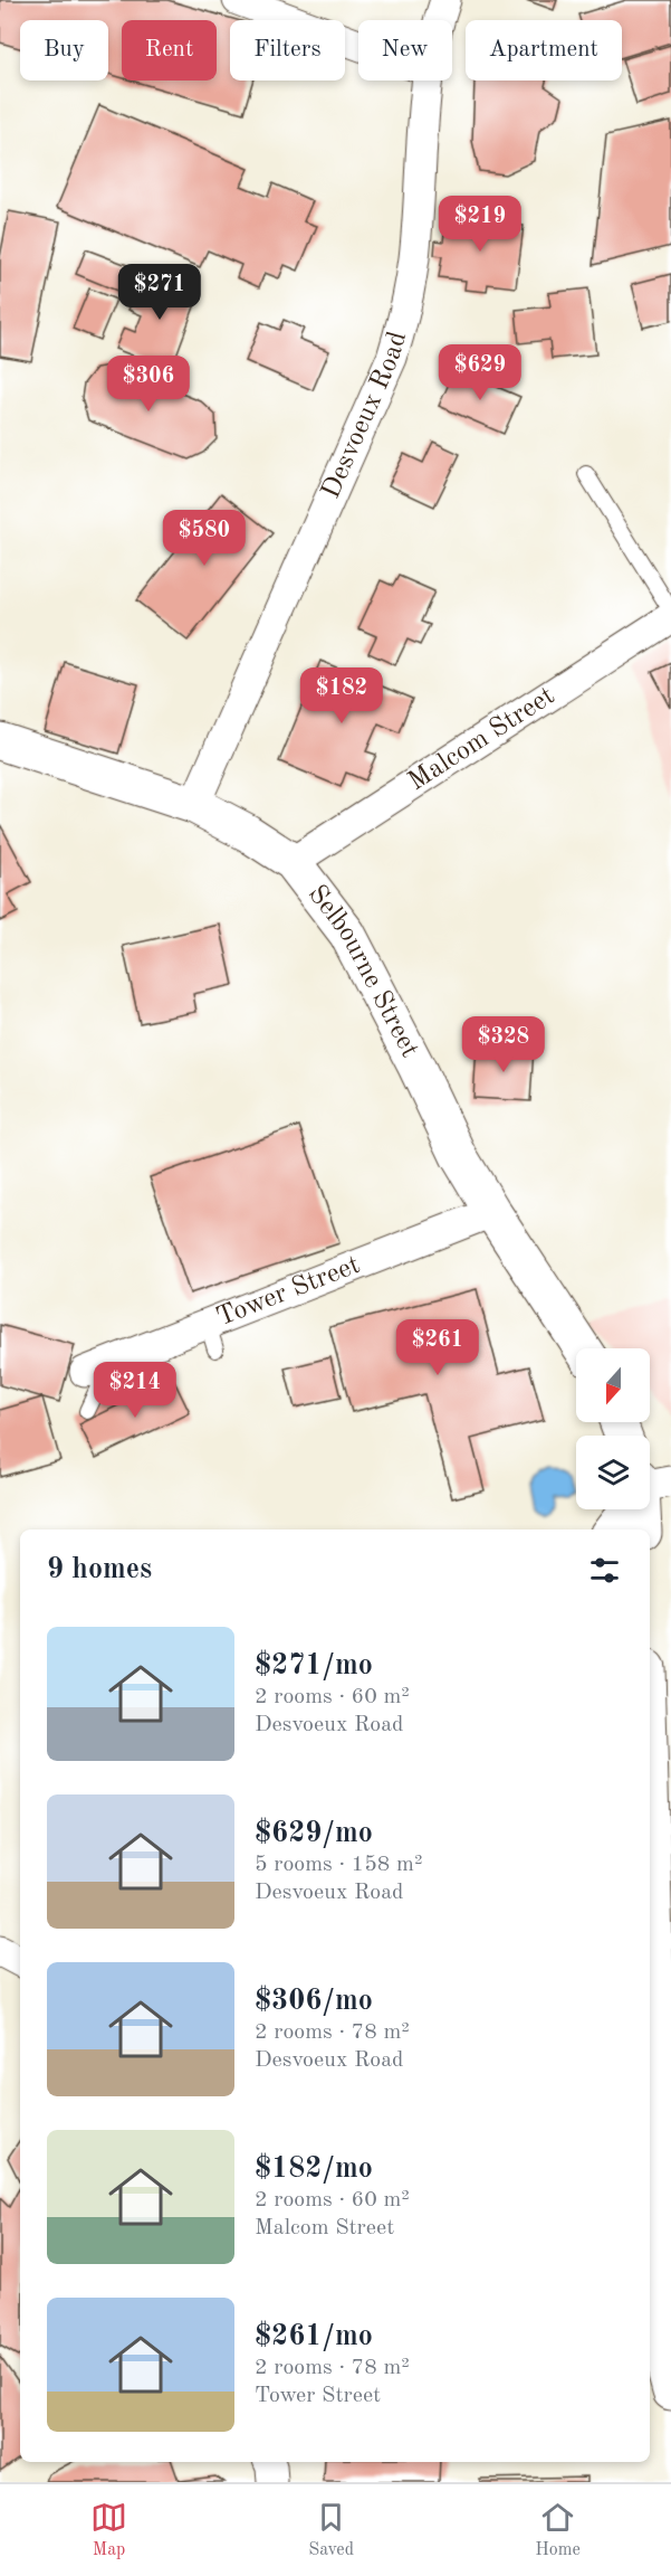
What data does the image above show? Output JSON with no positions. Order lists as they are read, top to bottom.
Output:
{
  "streets": {
    "main road": ["Selbourne Street"],
    "street": ["Desvoeux Road", "Malcom Street", "Tower Street"]
  },
  "crossings": [
    ["Desvoeux Road", "Selbourne Street"],
    ["Malcom Street", "Selbourne Street"],
    ["Selbourne Street", "Tower Street"]
  ],
  "north": "bottom",
  "page": {
    "chip": [
      "Buy",
      "Rent",
      "Filters",
      "New",
      "Apartment"
    ],
    "price": [
      "$219",
      "$271",
      "$629",
      "$306",
      "$580",
      "$182",
      "$328",
      "$261",
      "$214"
    ],
    "heading": "9 homes",
    "list": [
      {
        "name": "$271/mo",
        "note": "2 rooms · 60 m² · Desvoeux Road"
      },
      {
        "name": "$629/mo",
        "note": "5 rooms · 158 m² · Desvoeux Road"
      },
      {
        "name": "$306/mo",
        "note": "2 rooms · 78 m² · Desvoeux Road"
      },
      {
        "name": "$182/mo",
        "note": "2 rooms · 60 m² · Malcom Street"
      },
      {
        "name": "$261/mo",
        "note": "2 rooms · 78 m² · Tower Street"
      }
    ],
    "tabs": ["Map", "Saved", "Home"]
  }
}
